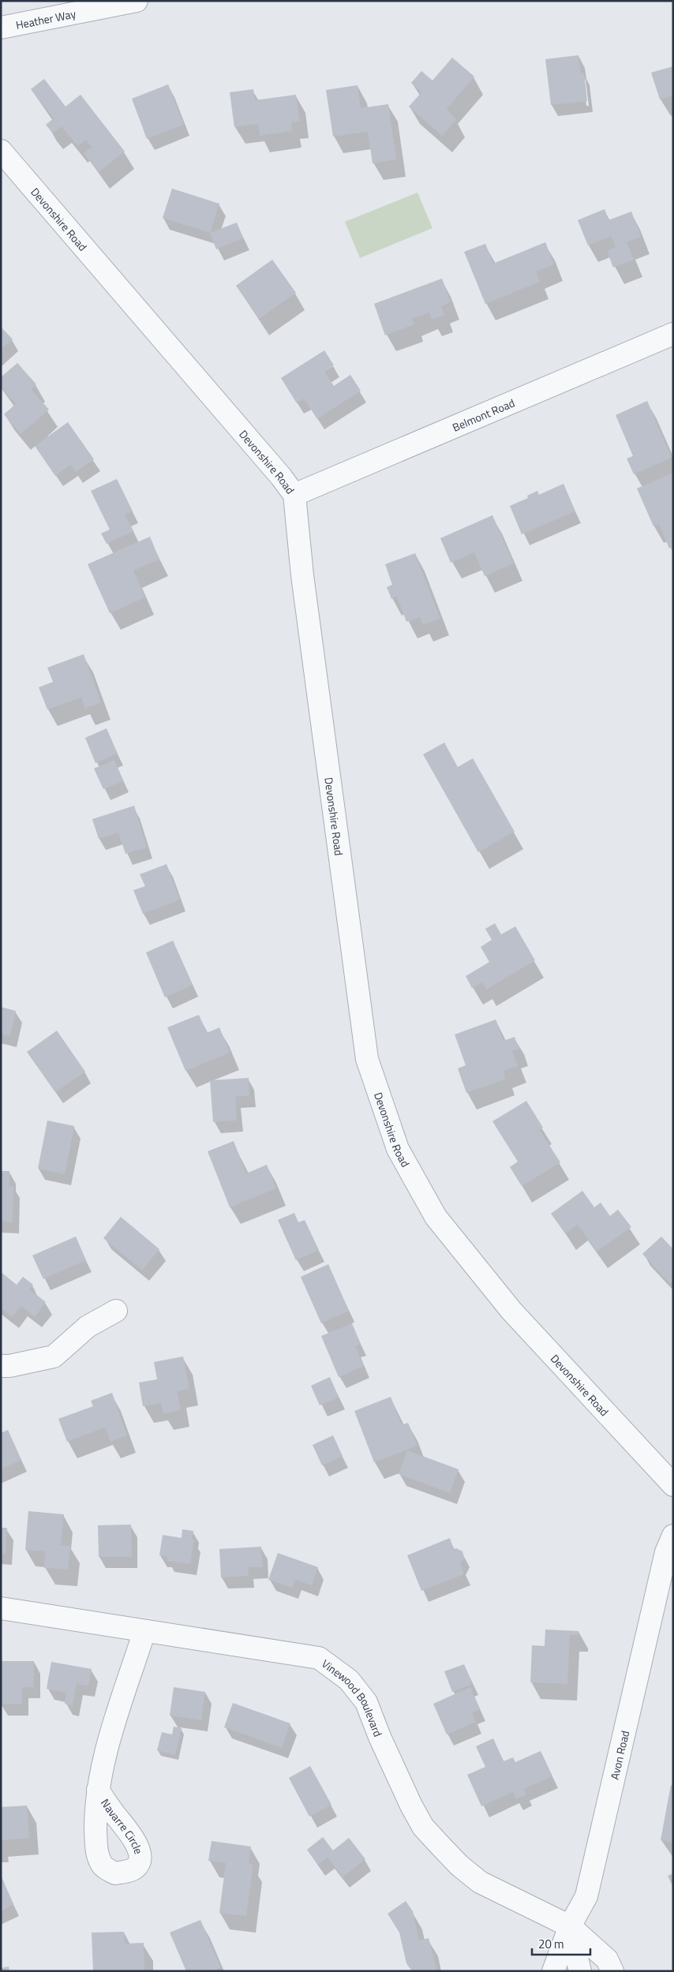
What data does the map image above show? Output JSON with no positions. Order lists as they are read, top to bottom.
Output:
{
  "streets": {
    "street": [
      "Heather Way",
      "Devonshire Road",
      "Belmont Road",
      "Vinewood Boulevard",
      "Avon Road",
      "Navarre Circle"
    ]
  },
  "crossings": [
    ["Devonshire Road", "Belmont Road"],
    ["Vinewood Boulevard", "Avon Road"],
    ["Vinewood Boulevard", "Navarre Circle"]
  ],
  "scale_bar": "20 m"
}
